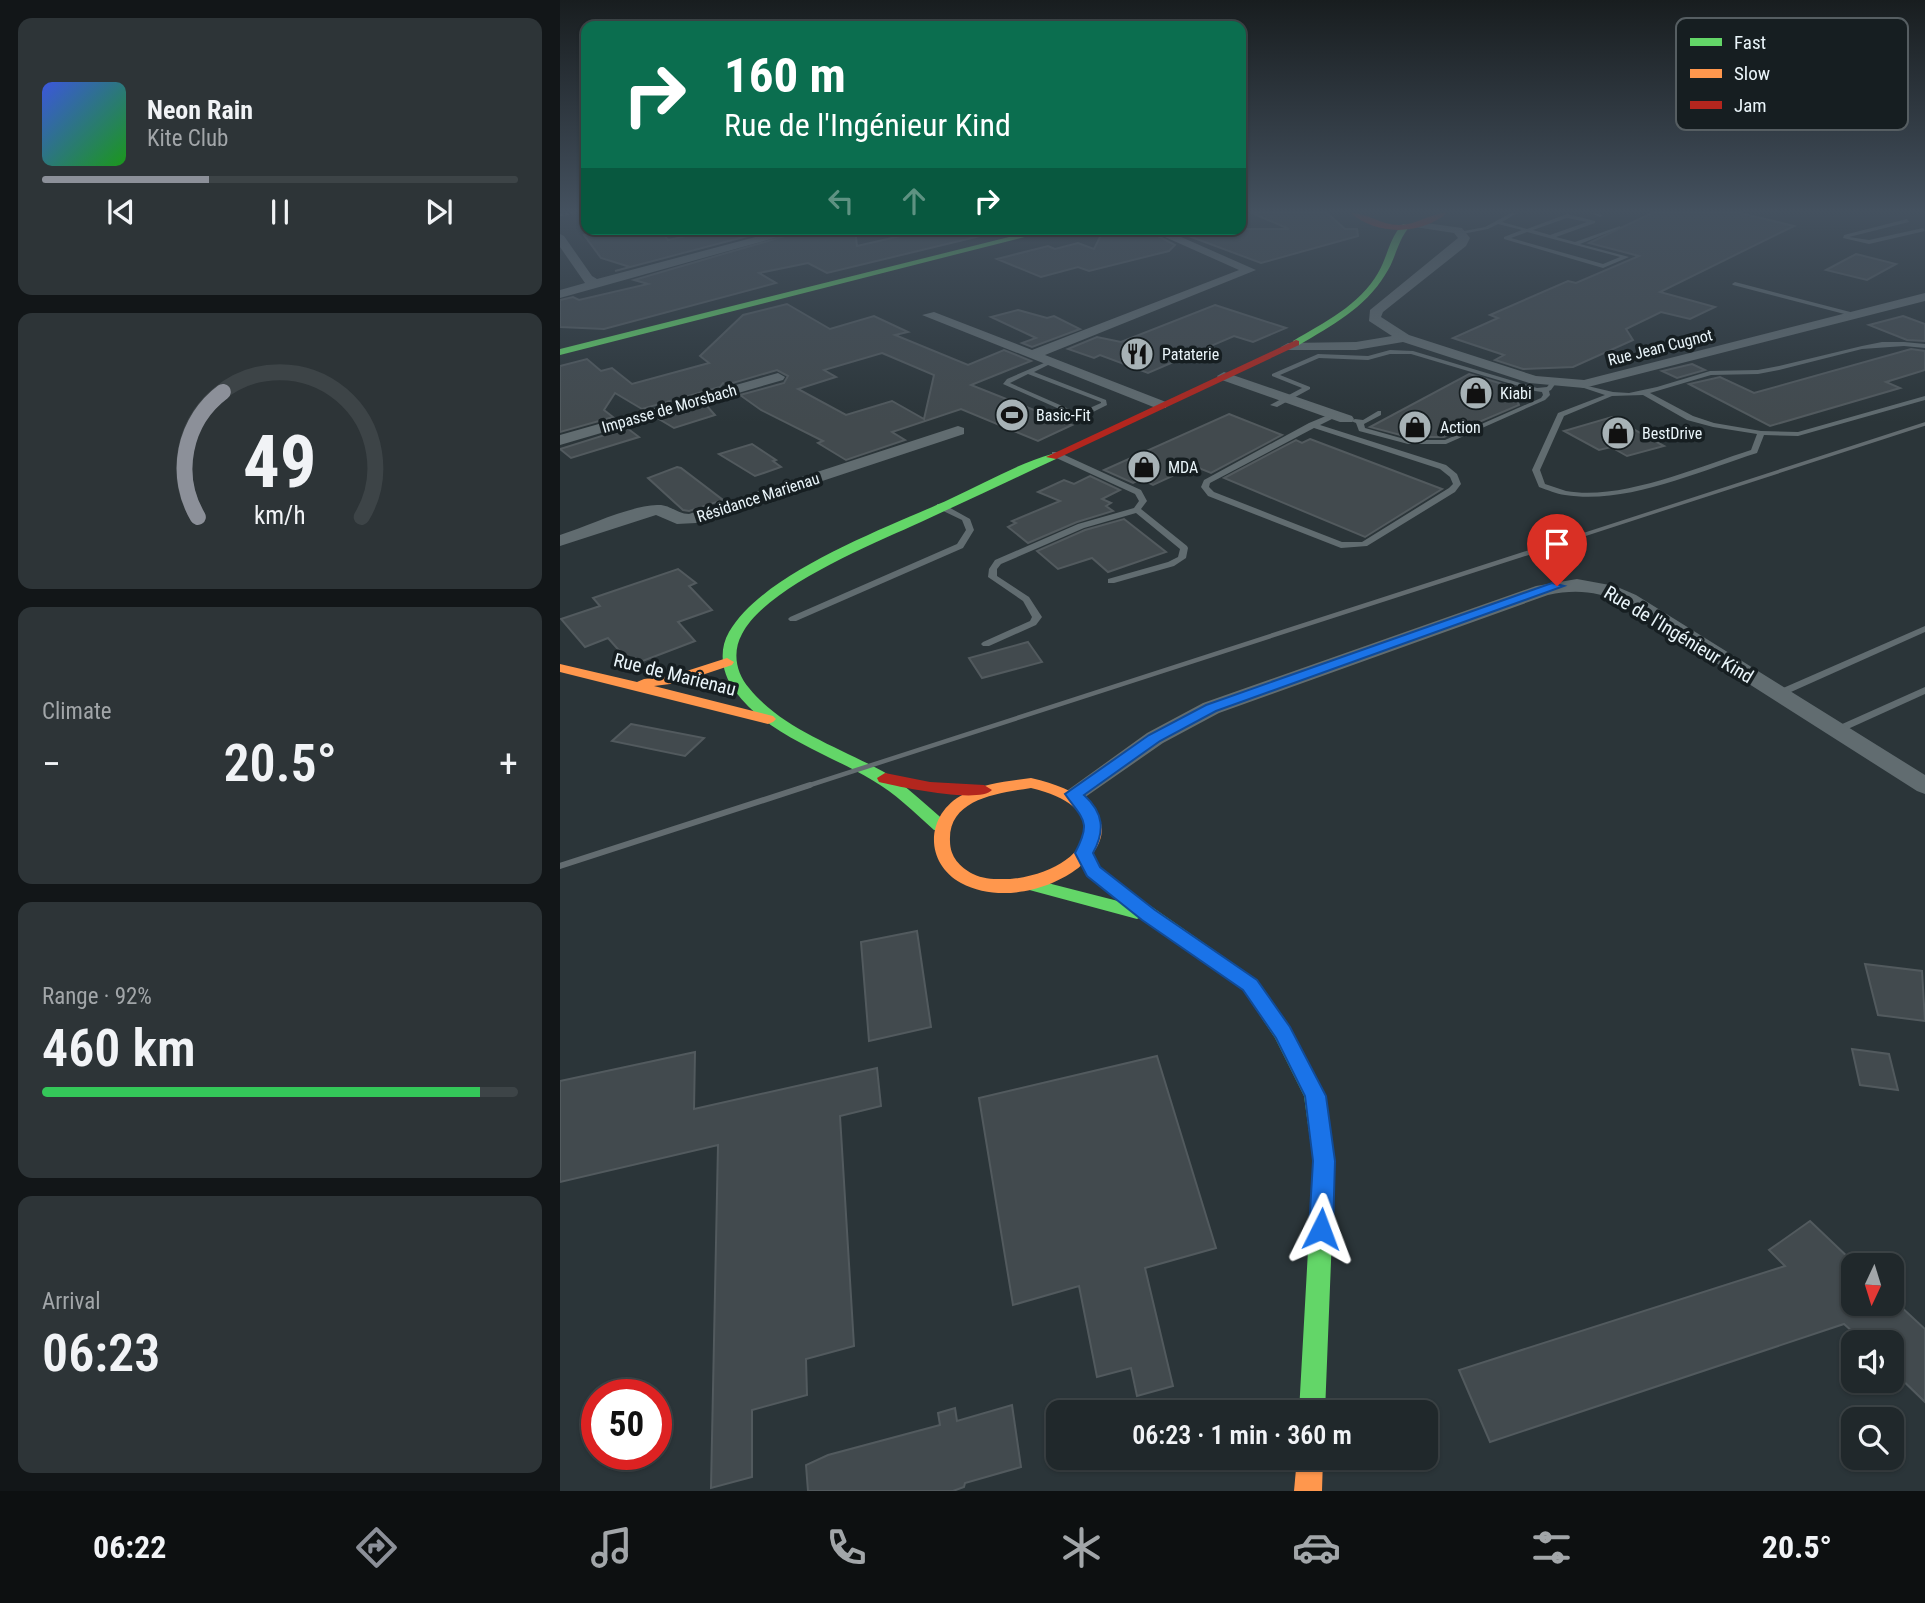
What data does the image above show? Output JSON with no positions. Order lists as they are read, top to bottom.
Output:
{
  "streets": {
    "main road": ["Rue de Marienau"],
    "street": [
      "Rue Jean Cugnot",
      "Impasse de Morsbach",
      "Résidance Marienau",
      "Rue de l'Ingénieur Kind"
    ]
  },
  "places": {
    "restaurant": ["Pataterie"],
    "shop": [
      "Kiabi",
      "Action",
      "BestDrive",
      "MDA"
    ],
    "sports": ["Basic-Fit"]
  },
  "legend": ["Fast", "Slow", "Jam"],
  "north": "bottom",
  "page": {
    "turn": ["160 m", "Rue de l'Ingénieur Kind"],
    "song": ["Neon Rain", "Kite Club"],
    "tile": [
      "Climate",
      ["Range · 92%", "460 km"],
      ["Arrival", "06:23"]
    ],
    "heat": ["−", "20.5°", "+"],
    "limit": "50",
    "trip": "06:23 · 1 min · 360 m",
    "tabs": ["06:22", "20.5°"],
    "gauge": ["49", "km/h"]
  }
}
